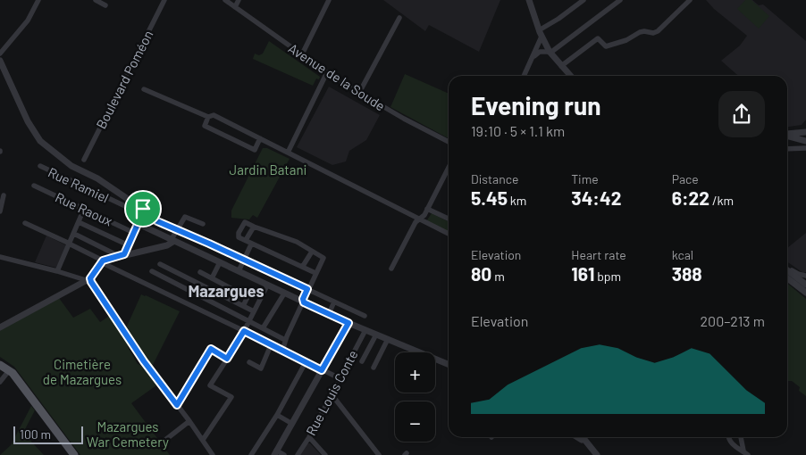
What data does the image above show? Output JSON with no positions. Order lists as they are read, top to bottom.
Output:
{
  "streets": {
    "street": [
      "Avenue de la Soude",
      "Boulevard Poméon",
      "Rue Ramiel",
      "Rue Raoux",
      "Rue Louis Conte"
    ]
  },
  "districts": ["Mazargues"],
  "parks": ["Jardin Batani", "Cimetière de Mazargues", "Mazargues War Cemetery"],
  "scale_bar": "100 m",
  "page": {
    "heading": ["Evening run", "19:10 · 5 × 1.1 km"],
    "stats": [
      ["Distance", "5.45 km"],
      ["Time", "34:42"],
      ["Pace", "6:22 /km"],
      ["Elevation", "80 m"],
      ["Heart rate", "161 bpm"],
      ["kcal", "388"]
    ],
    "chart": ["Elevation", "200–213 m"],
    "map_buttons": ["+", "−"],
    "scale": "100 m"
  }
}
